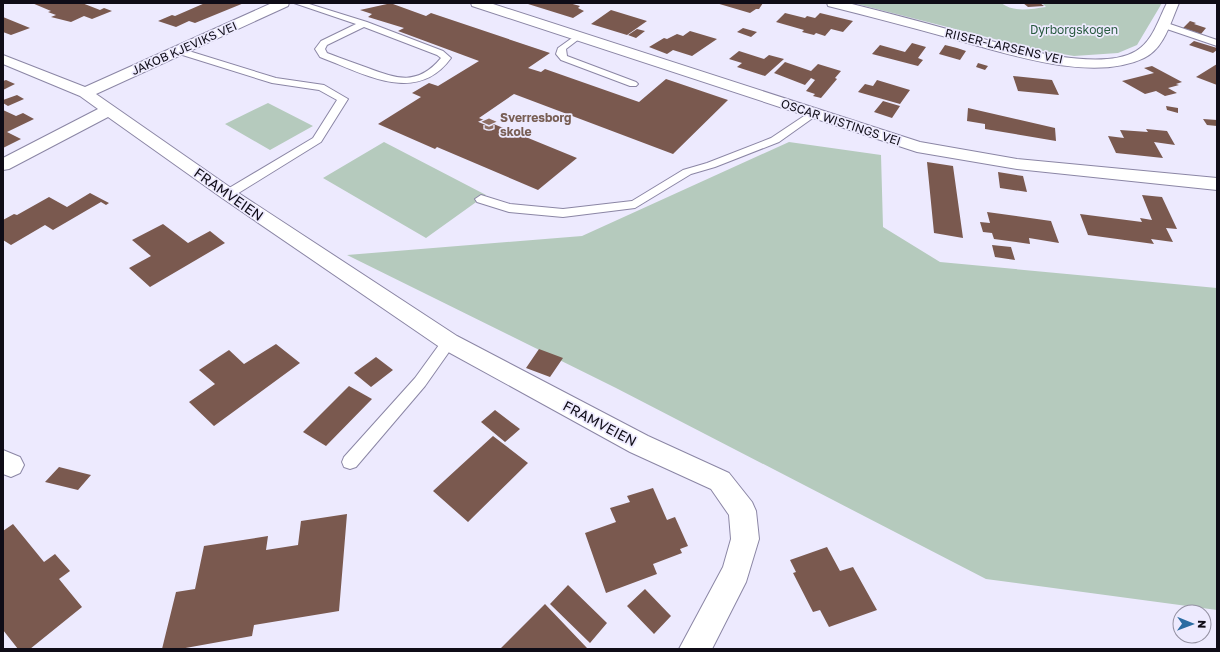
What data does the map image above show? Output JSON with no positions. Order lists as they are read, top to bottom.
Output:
{
  "streets": {
    "street": [
      "RIISER-LARSENS VEI",
      "JAKOB KJEVIKS VEI",
      "OSCAR WISTINGS VEI",
      "FRAMVEIEN"
    ]
  },
  "crossings": [
    ["JAKOB KJEVIKS VEI", "FRAMVEIEN"]
  ],
  "parks": ["Dyrborgskogen"],
  "places": {
    "school or university": ["Sverresborg skole"]
  },
  "north": "right"
}
